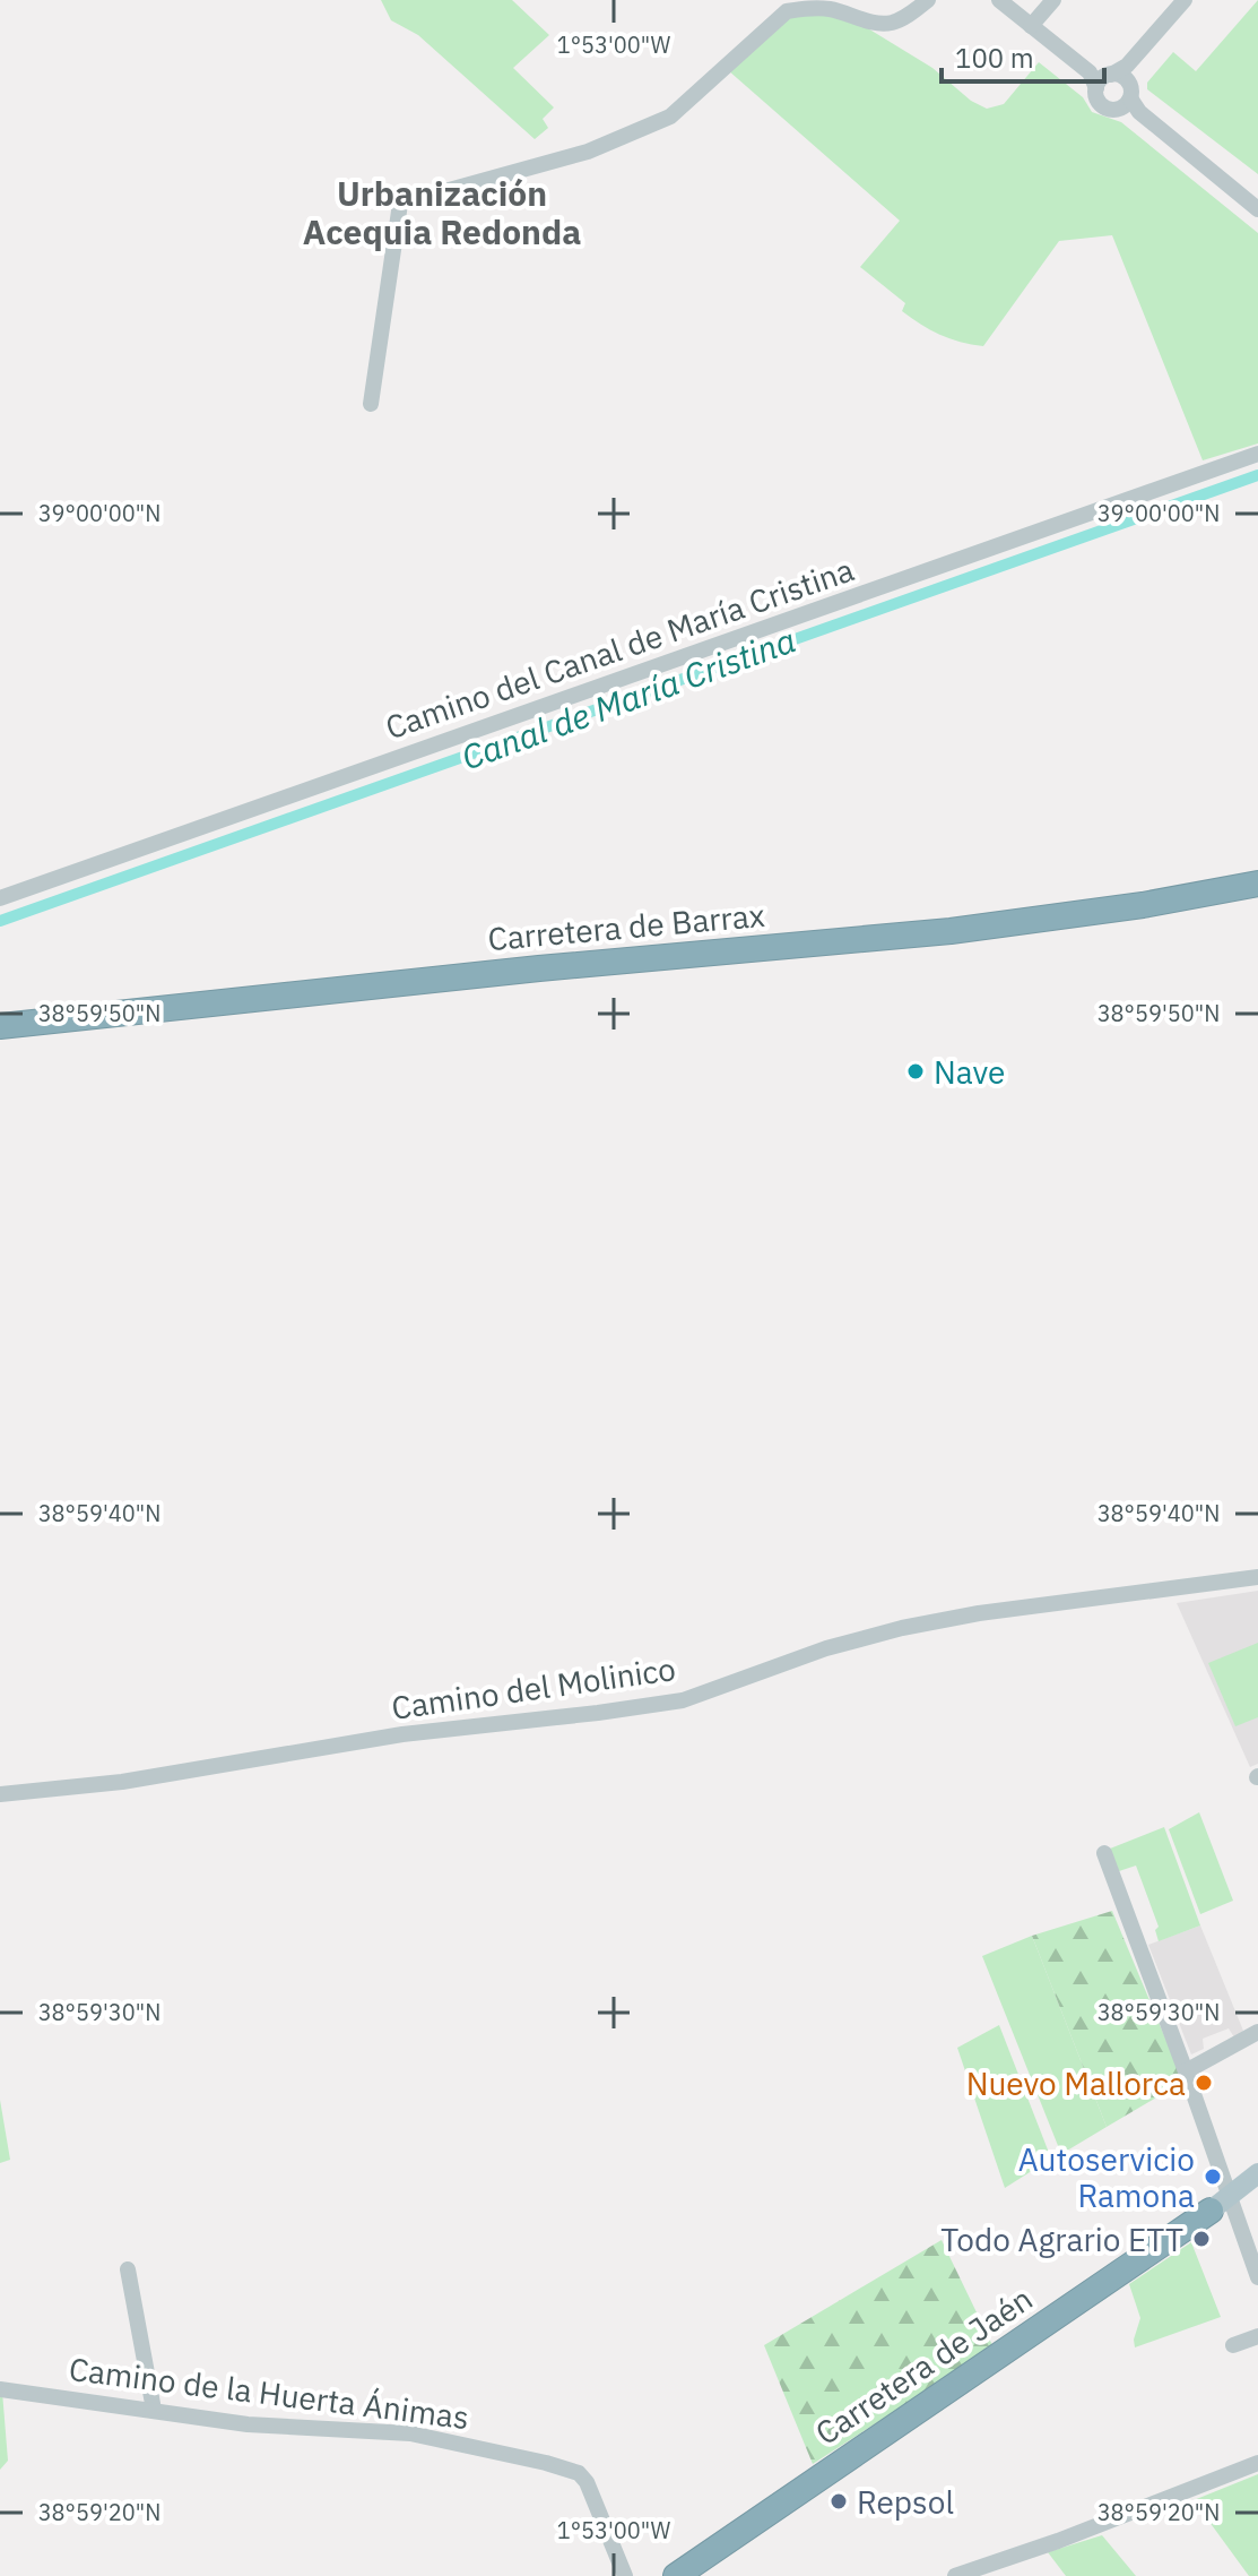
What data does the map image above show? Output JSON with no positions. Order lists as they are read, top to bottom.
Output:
{
  "streets": {
    "highway": ["Carretera de Barrax", "Carretera de Jaén"],
    "street": ["Camino del Canal de María Cristina", "Camino del Molinico", "Camino de la Huerta Ánimas"]
  },
  "districts": ["Urbanización Acequia Redonda"],
  "water": ["Canal de María Cristina"],
  "places": [
    "Nave",
    "Nuevo Mallorca",
    "Autoservicio Ramona",
    "Todo Agrario ETT",
    "Repsol"
  ],
  "scale_bar": "100 m",
  "coordinates": [
    "1°53'00\"W",
    "39°00'00\"N",
    "38°59'50\"N",
    "38°59'40\"N",
    "38°59'30\"N",
    "38°59'20\"N"
  ]
}
